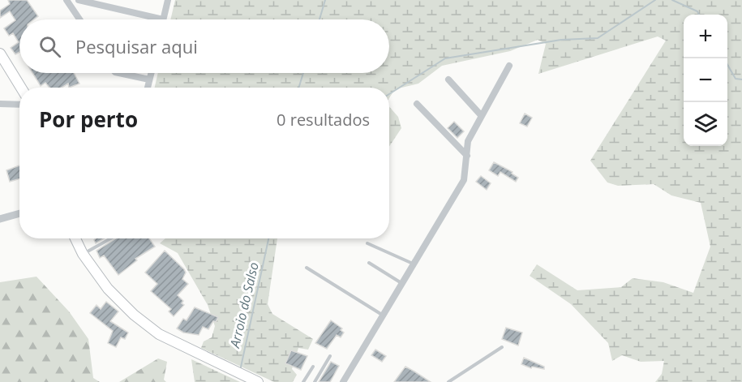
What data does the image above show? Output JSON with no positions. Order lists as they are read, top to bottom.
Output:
{
  "water": ["Arroio do Salso"],
  "page": {
    "map_buttons": ["+", "−"],
    "search": "Pesquisar aqui",
    "heading": ["Por perto", "0 resultados"]
  }
}
